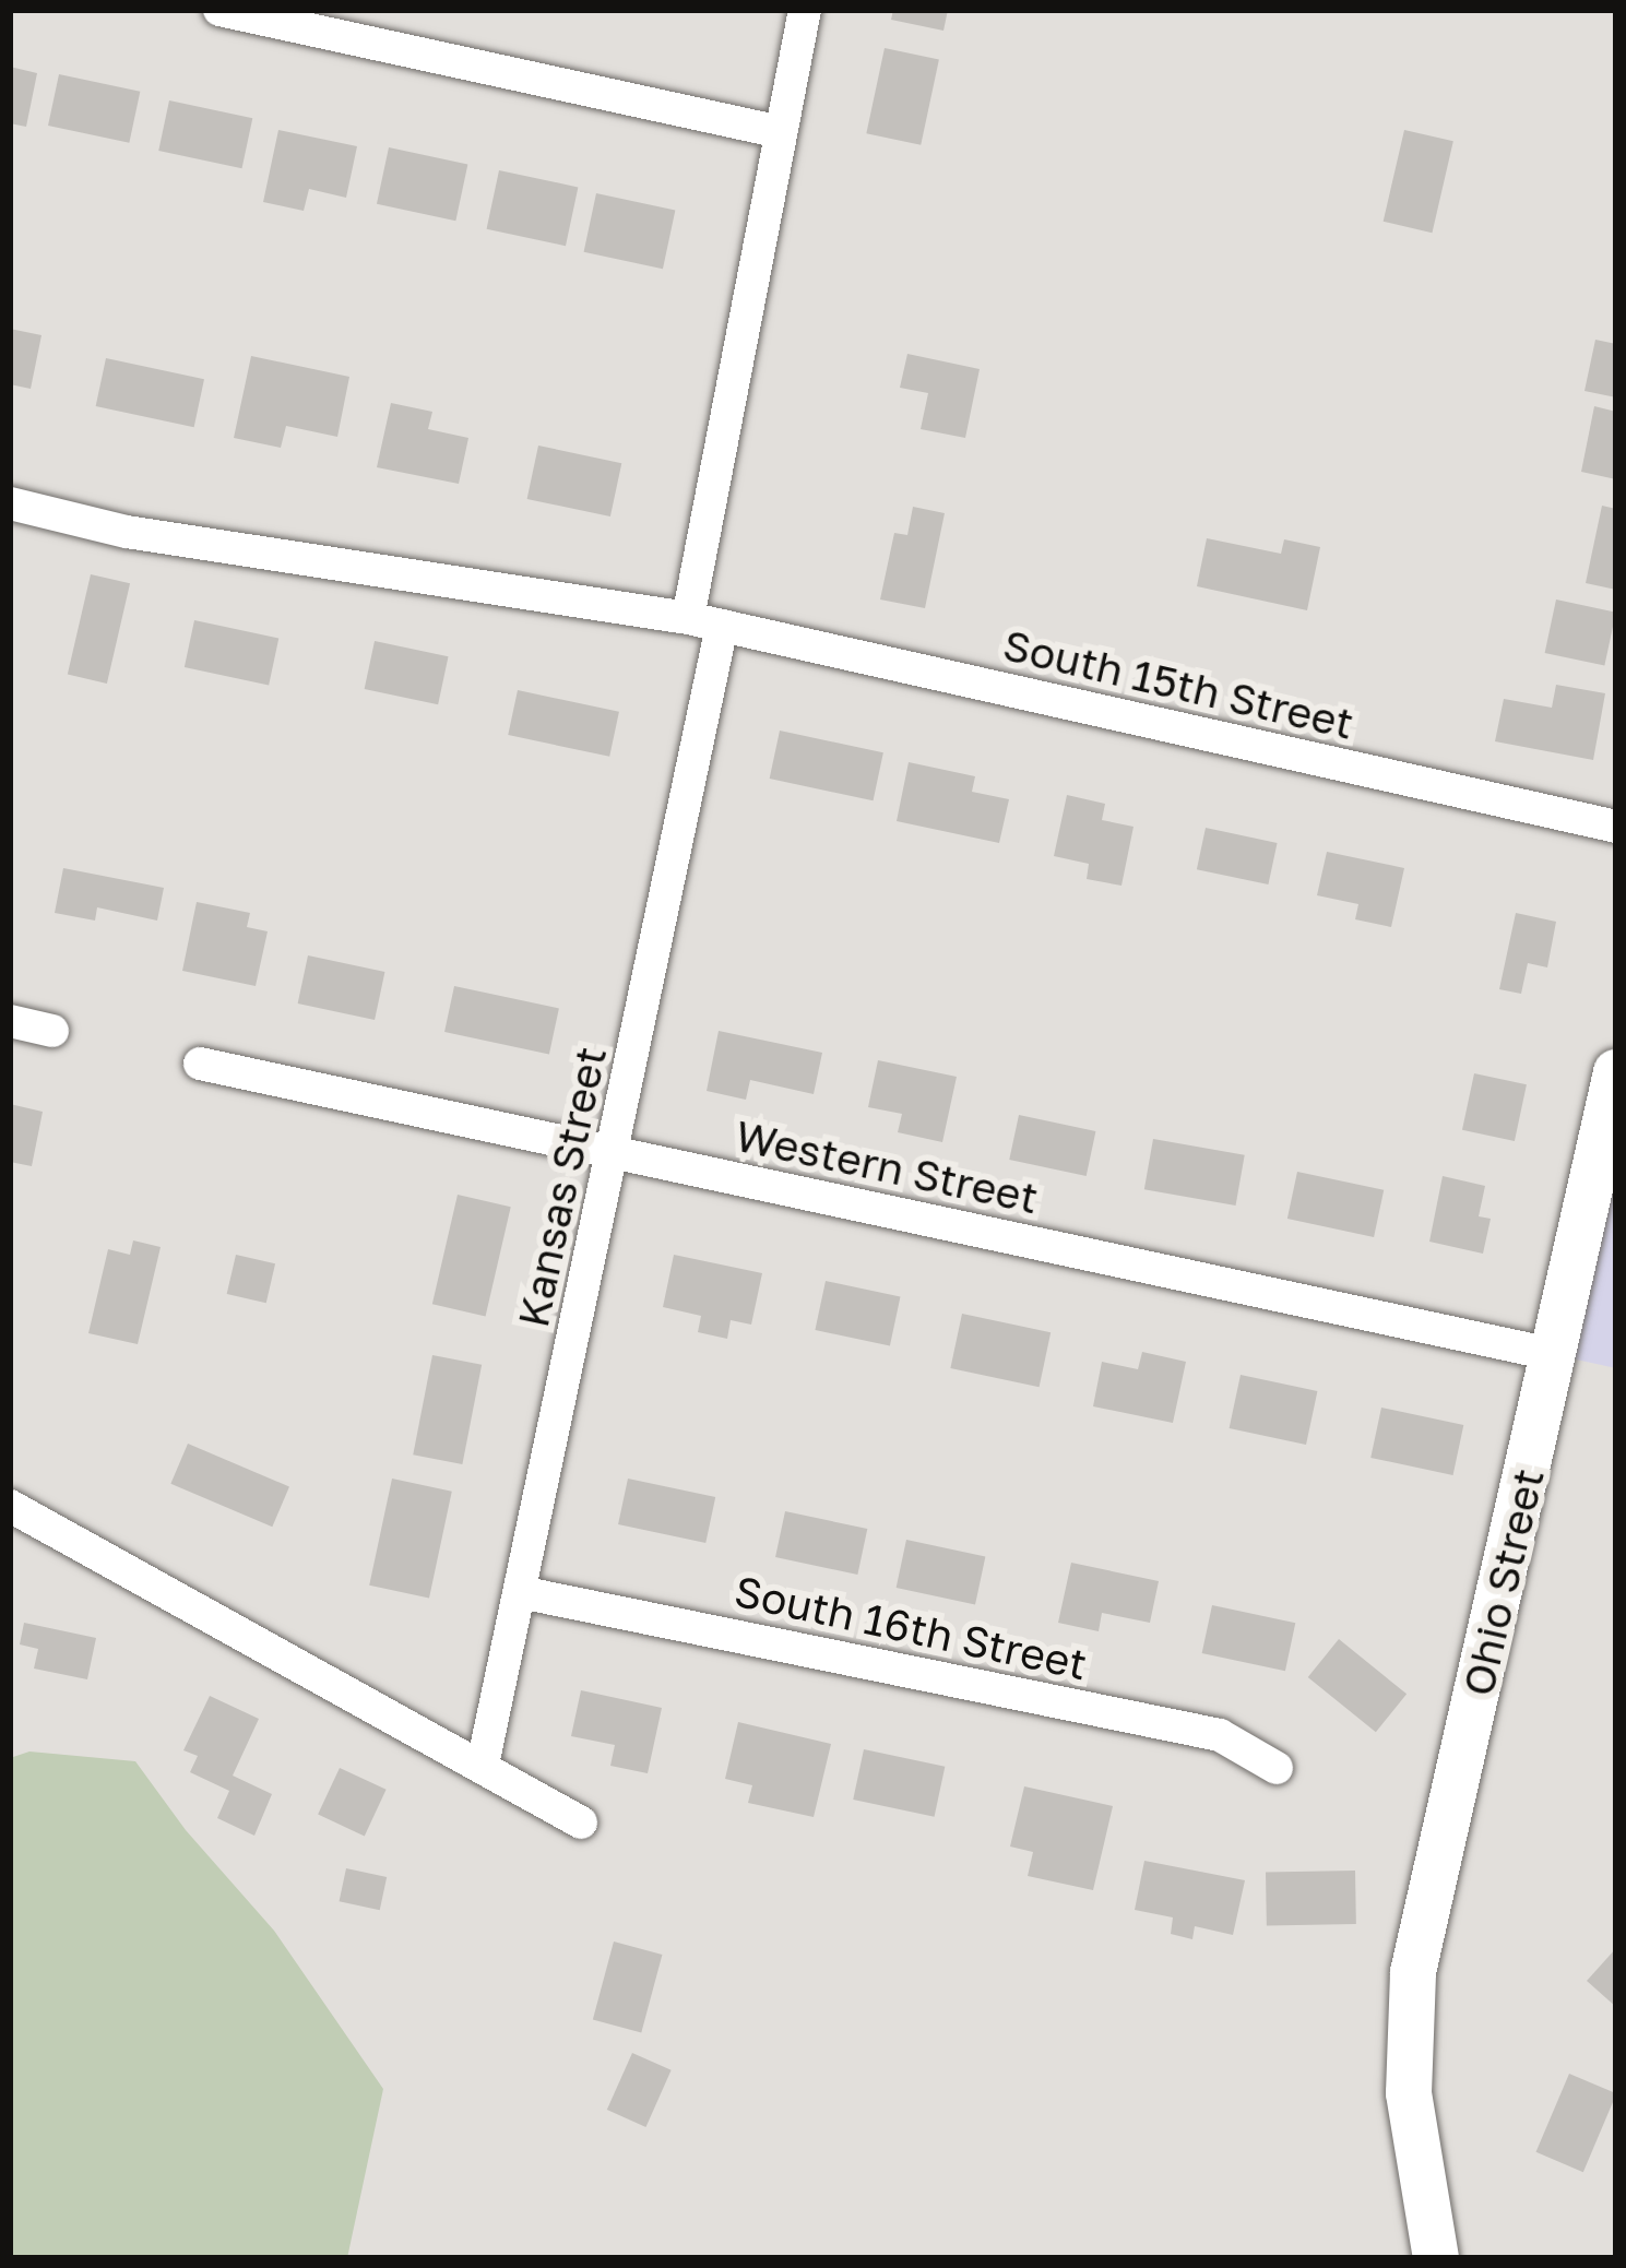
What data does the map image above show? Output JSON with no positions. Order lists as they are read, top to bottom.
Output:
{
  "streets": {
    "street": [
      "South 15th Street",
      "Western Street",
      "Kansas Street",
      "Ohio Street",
      "South 16th Street"
    ]
  },
  "crossings": [
    ["South 15th Street", "Kansas Street"],
    ["Western Street", "Kansas Street"],
    ["Western Street", "Ohio Street"],
    ["Kansas Street", "South 16th Street"]
  ]
}
